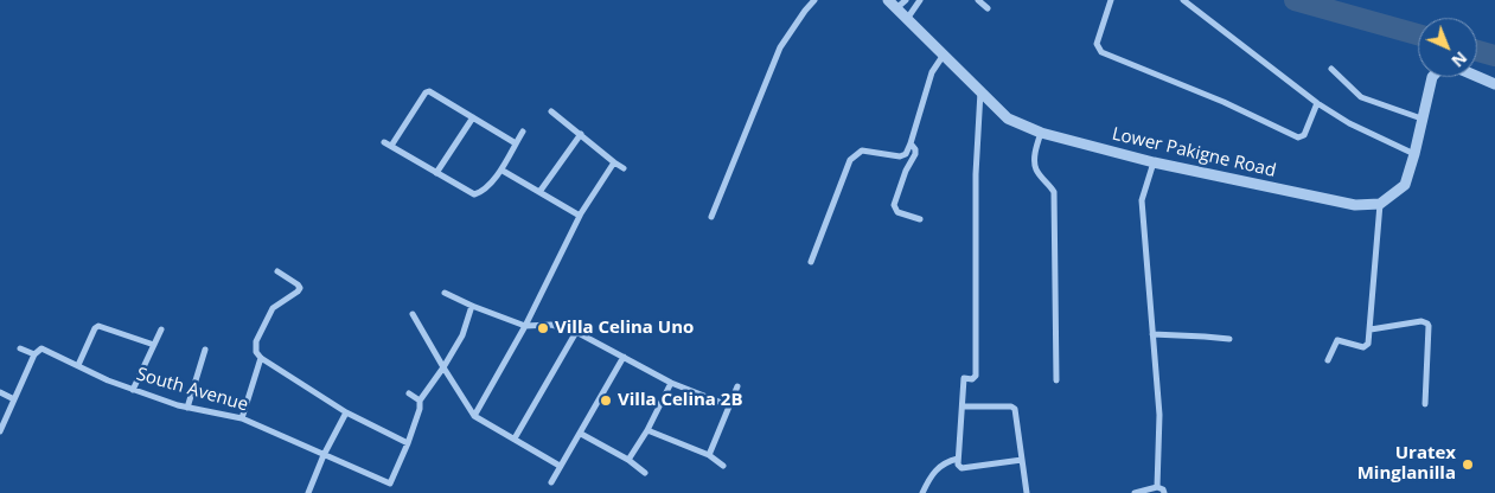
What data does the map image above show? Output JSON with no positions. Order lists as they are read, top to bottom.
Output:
{
  "streets": {
    "street": ["Lower Pakigne Road", "South Avenue"]
  },
  "places": ["Villa Celina Uno", "Villa Celina 2B", "Uratex Minglanilla"],
  "north": "bottom right"
}
